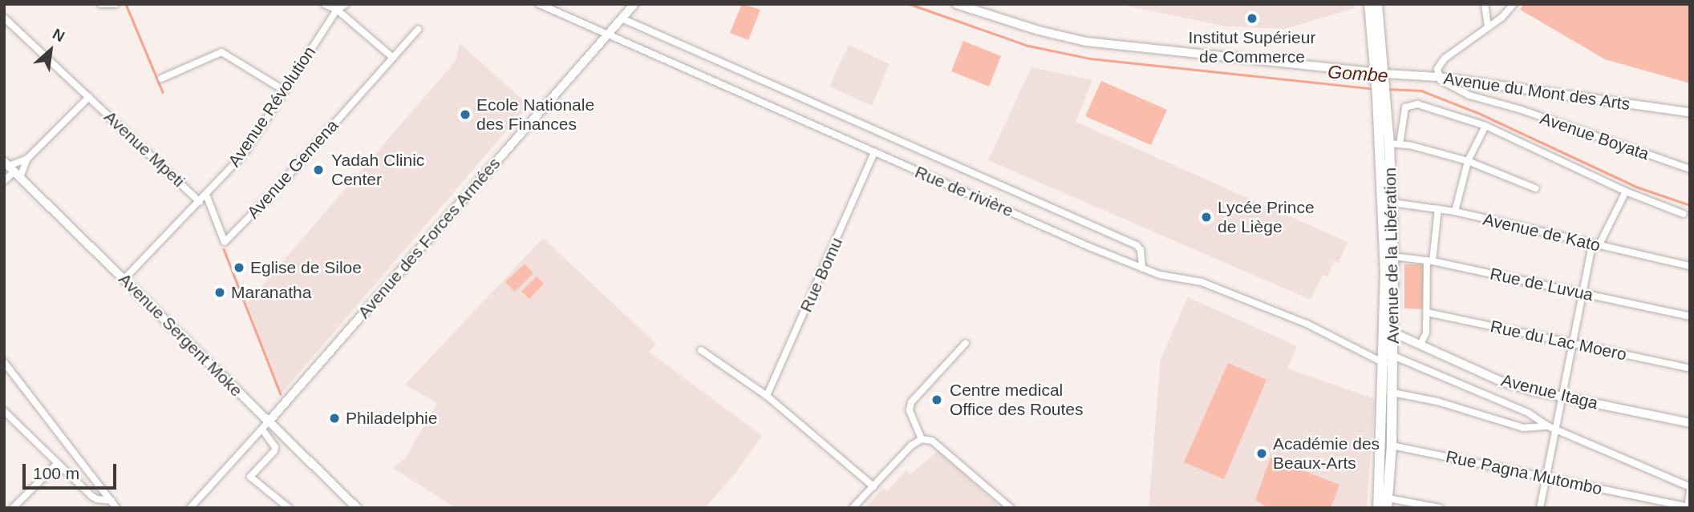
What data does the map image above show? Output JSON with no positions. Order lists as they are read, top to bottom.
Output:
{
  "streets": {
    "main road": ["Avenue de la Libération", "Avenue Sergent Moke"],
    "street": [
      "Avenue du Mont des Arts",
      "Avenue Révolution",
      "Avenue Boyata",
      "Avenue Mpeti",
      "Avenue Gemena",
      "Rue de rivière",
      "Avenue de Kato",
      "Avenue des Forces Armées",
      "Rue Bomu",
      "Rue de Luvua",
      "Rue du Lac Moero",
      "Avenue Itaga",
      "Rue Pagna Mutombo"
    ]
  },
  "crossings": [
    ["Avenue du Mont des Arts", "Avenue Boyata"],
    ["Avenue du Mont des Arts", "Avenue de la Libération"],
    ["Avenue Révolution", "Avenue Mpeti"],
    ["Avenue Révolution", "Avenue Gemena"],
    ["Avenue Révolution", "Avenue Sergent Moke"],
    ["Avenue Mpeti", "Avenue Sergent Moke"],
    ["Rue de rivière", "Avenue des Forces Armées"],
    ["Rue de rivière", "Avenue de la Libération"],
    ["Rue de rivière", "Rue Bomu"],
    ["Avenue de Kato", "Avenue de la Libération"],
    ["Avenue des Forces Armées", "Avenue Sergent Moke"],
    ["Avenue de la Libération", "Rue de Luvua"],
    ["Avenue de la Libération", "Avenue Itaga"],
    ["Avenue de la Libération", "Rue Pagna Mutombo"]
  ],
  "water": ["Gombe"],
  "places": [
    "Institut Supérieur de Commerce",
    "Ecole Nationale des Finances",
    "Yadah Clinic Center",
    "Lycée Prince de Liège",
    "Eglise de Siloe",
    "Maranatha",
    "Centre medical Office des Routes",
    "Philadelphie",
    "Académie des Beaux-Arts"
  ],
  "scale_bar": "100 m",
  "north": "top right"
}
